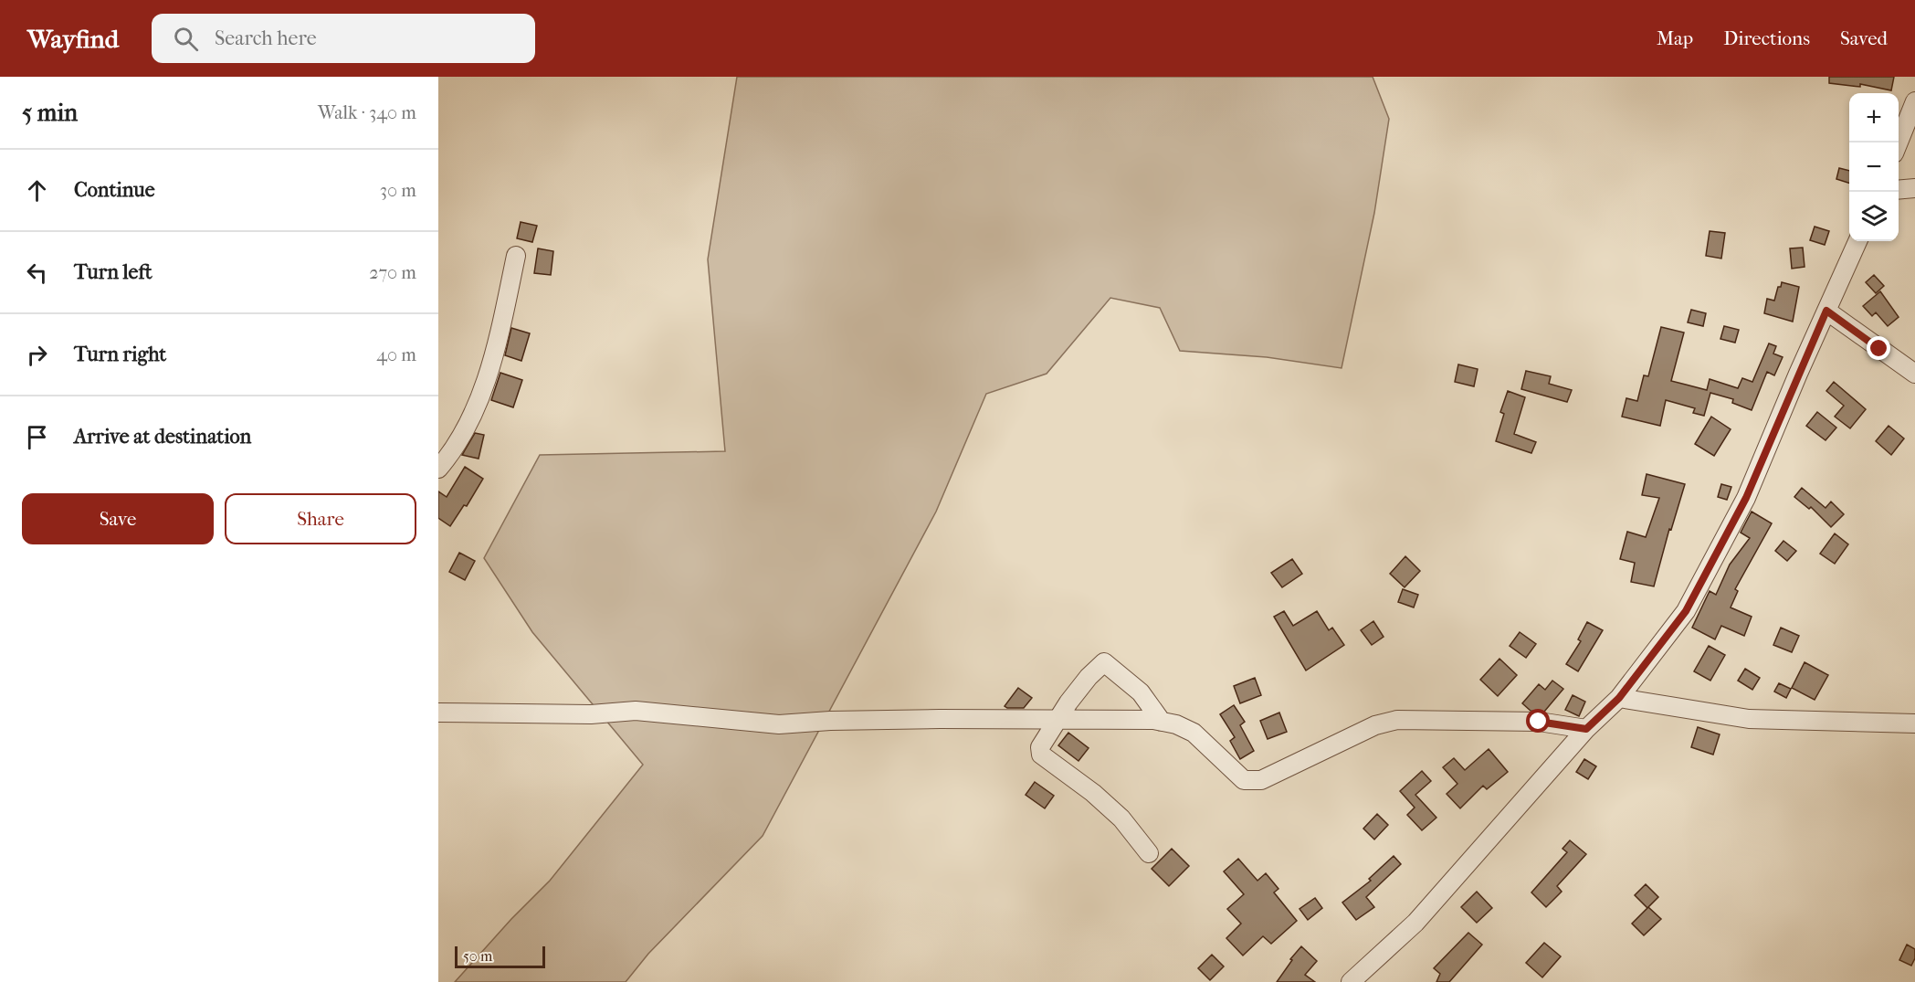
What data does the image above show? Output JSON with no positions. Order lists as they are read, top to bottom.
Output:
{
  "scale_bar": "50 m",
  "page": {
    "header": "Wayfind",
    "search": "Search here",
    "nav": ["Map", "Directions", "Saved"],
    "heading": ["5 min", "Walk · 340 m"],
    "map_buttons": ["+", "−"],
    "list": [
      ["Continue", "30 m"],
      ["Turn left", "270 m"],
      ["Turn right", "40 m"],
      "Arrive at destination"
    ],
    "buttons": ["Save", "Share"],
    "scale": "50 m"
  }
}
